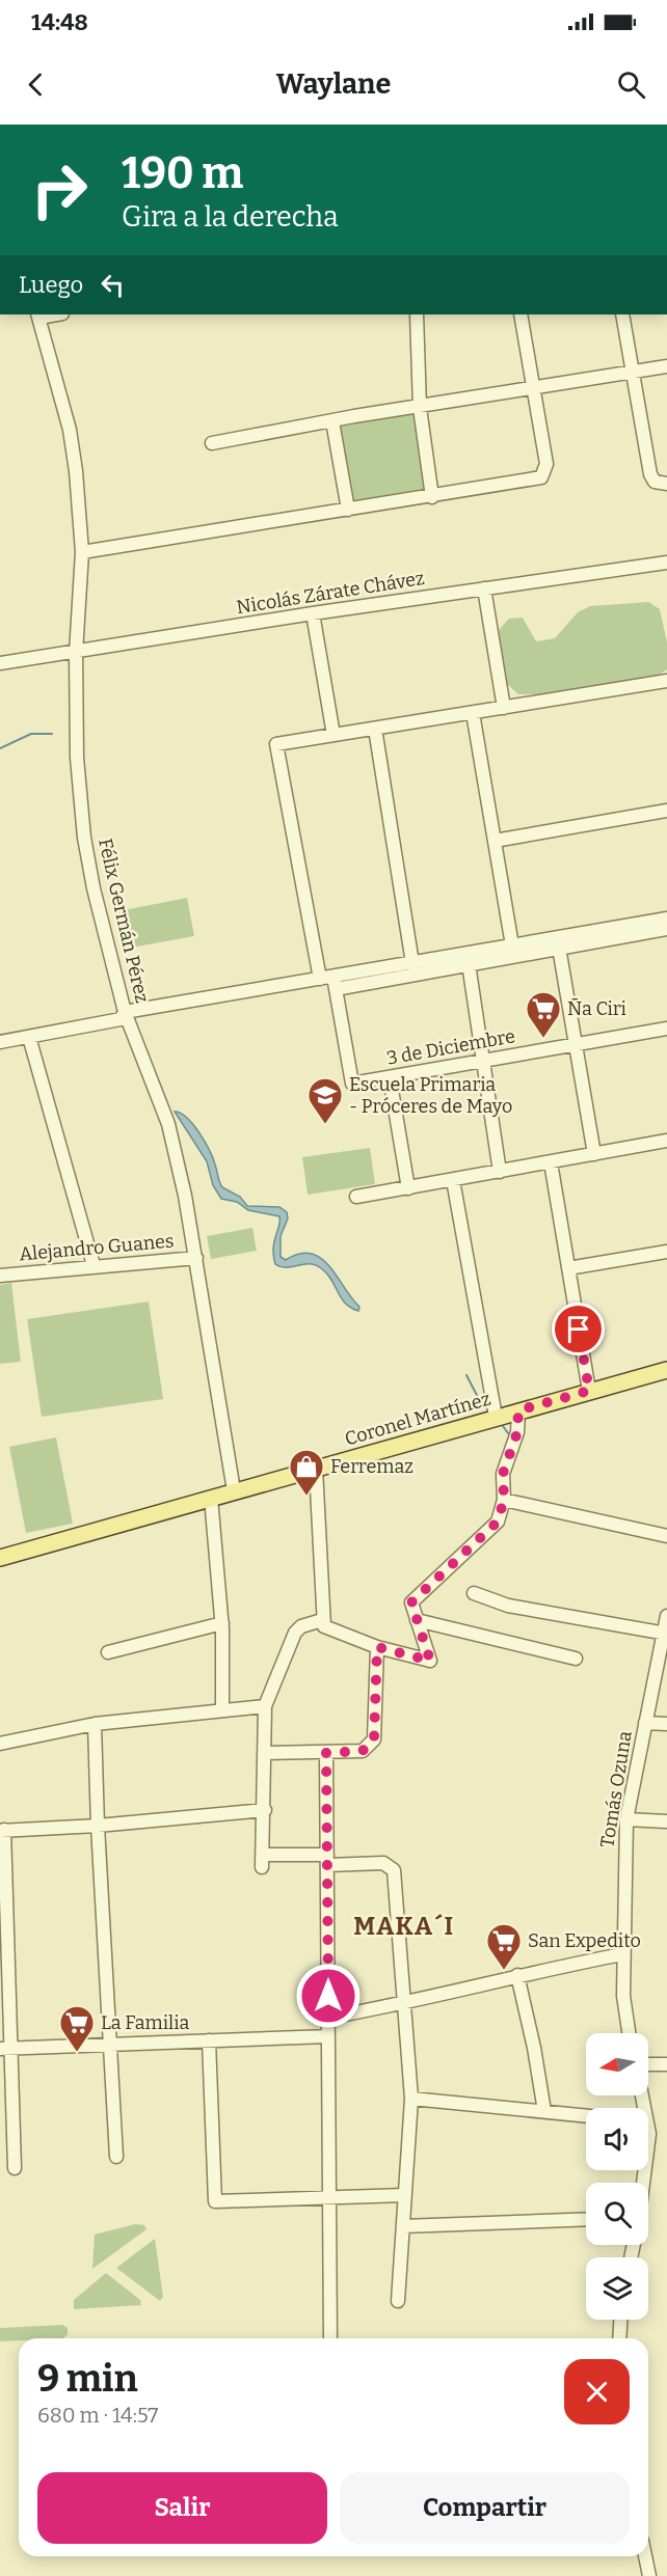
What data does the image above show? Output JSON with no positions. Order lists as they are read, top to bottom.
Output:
{
  "streets": {
    "main road": ["Coronel Martínez"],
    "street": [
      "Nicolás Zárate Chávez",
      "Félix Germán Pérez",
      "3 de Diciembre",
      "Alejandro Guanes",
      "Tomás Ozuna"
    ]
  },
  "crossings": [
    ["Nicolás Zárate Chávez", "Félix Germán Pérez"],
    ["Félix Germán Pérez", "Alejandro Guanes"],
    ["Félix Germán Pérez", "Coronel Martínez"]
  ],
  "districts": ["MAKA´I"],
  "places": {
    "supermarket": ["Ña Ciri", "San Expedito", "La Familia"],
    "school or university": ["Escuela Primaria - Próceres de Mayo"],
    "shop": ["Ferremaz"]
  },
  "north": "left",
  "page": {
    "status": "14:48",
    "header": "Waylane",
    "turn": ["190 m", "Gira a la derecha"],
    "then": "Luego",
    "heading": ["9 min", "680 m · 14:57"],
    "buttons": ["Salir", "Compartir"]
  }
}
